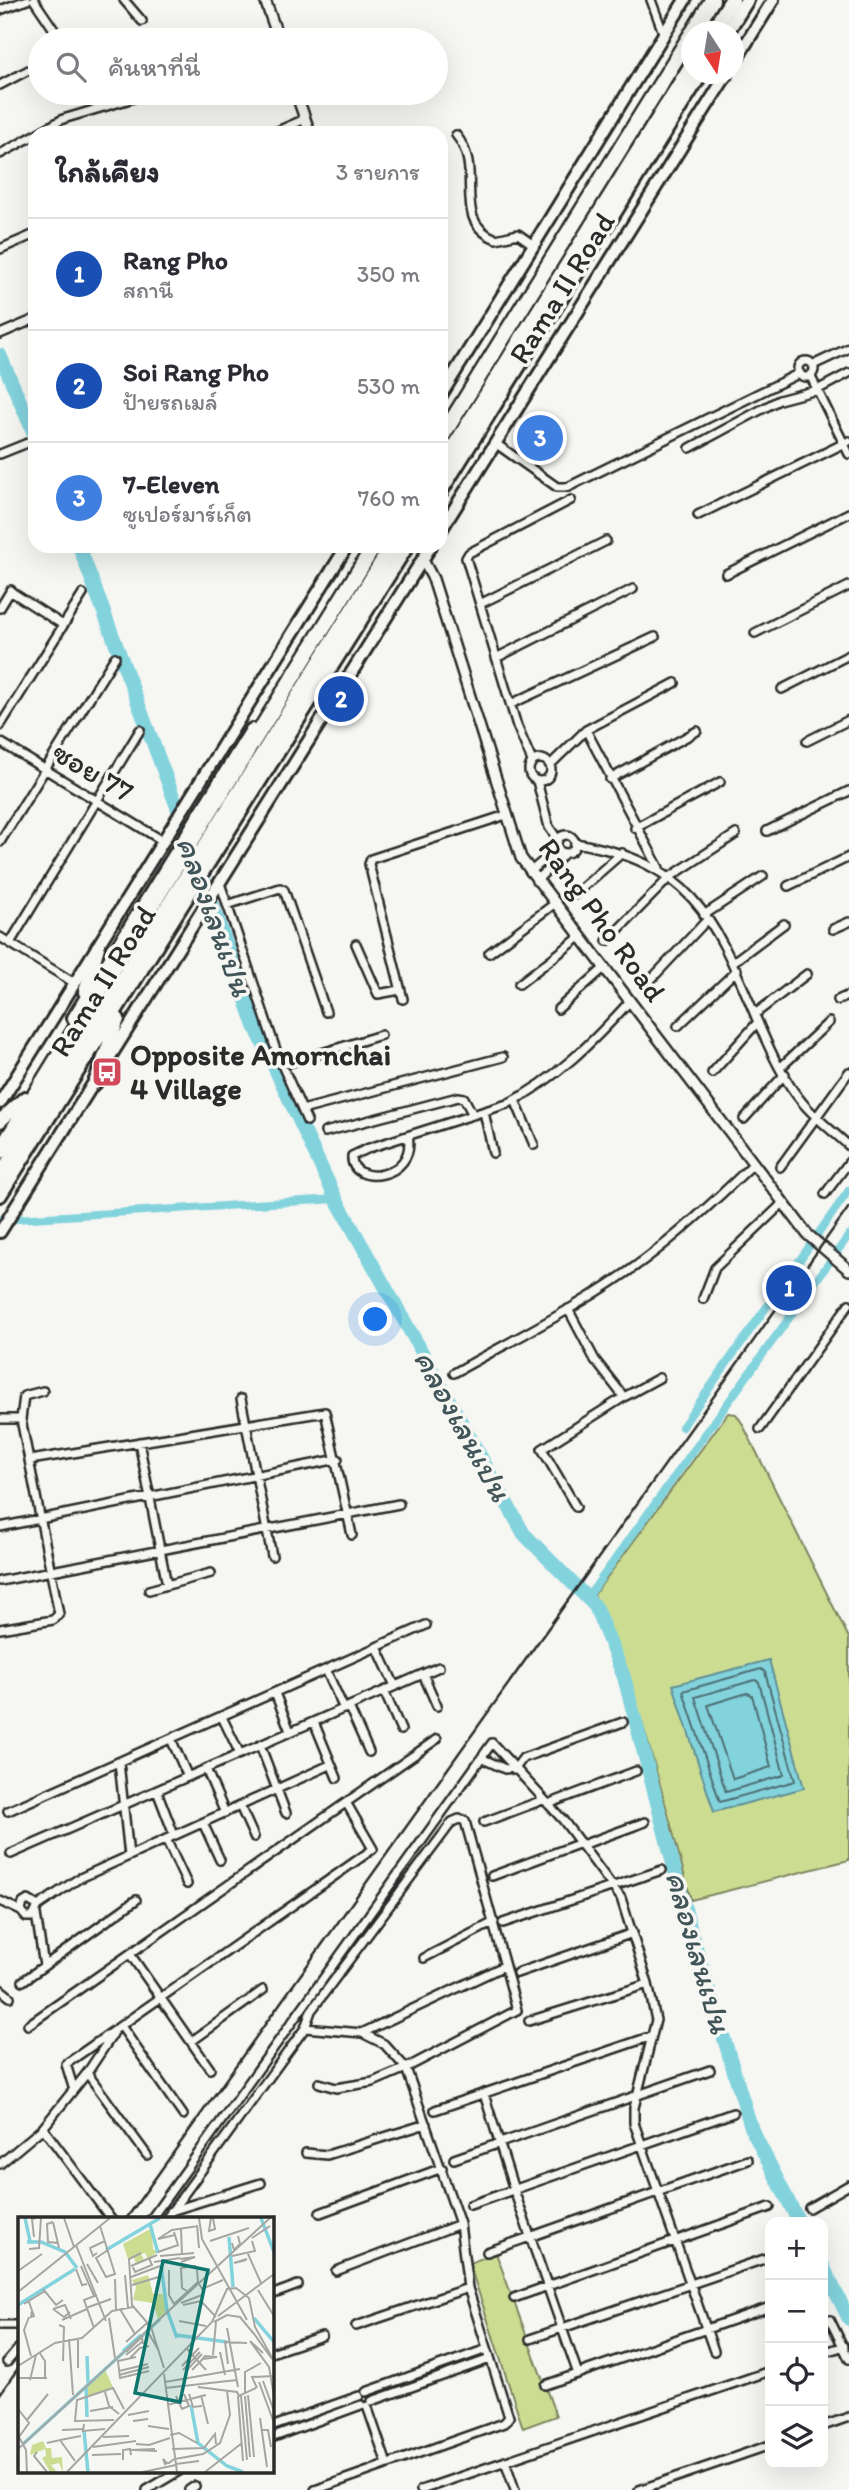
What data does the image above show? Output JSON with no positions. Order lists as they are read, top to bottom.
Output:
{
  "streets": {
    "highway": ["Rama II Road"],
    "street": ["ซอย 77", "Rang Pho Road"]
  },
  "crossings": [
    ["Rama II Road", "ซอย 77"],
    ["Rama II Road", "Rang Pho Road"]
  ],
  "water": ["คลองเลนเปน"],
  "places": {
    "bus stop": ["Opposite Amornchai 4 Village"]
  },
  "north": "bottom",
  "page": {
    "search": "ค้นหาที่นี่",
    "heading": ["ใกล้เคียง", "3 รายการ"],
    "list": [
      {
        "mark": "1",
        "name": "Rang Pho",
        "note": "สถานี",
        "value": "350 m"
      },
      {
        "mark": "2",
        "name": "Soi Rang Pho",
        "note": "ป้ายรถเมล์",
        "value": "530 m"
      },
      {
        "mark": "3",
        "name": "7-Eleven",
        "note": "ซูเปอร์มาร์เก็ต",
        "value": "760 m"
      }
    ],
    "pins": ["3", "2", "1"],
    "map_buttons": ["+", "−"]
  }
}
